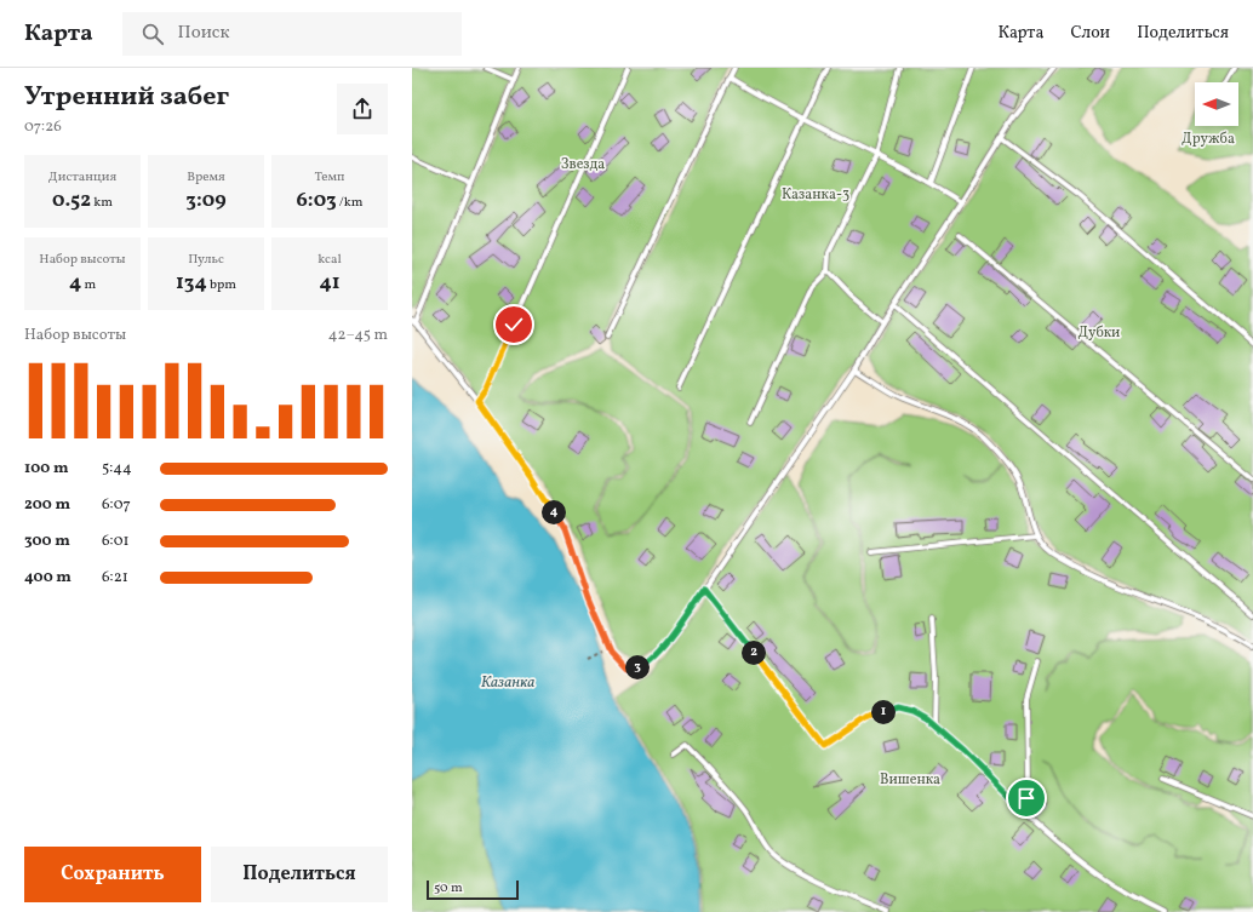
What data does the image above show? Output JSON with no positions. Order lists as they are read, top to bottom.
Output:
{
  "water": ["Казанка"],
  "parks": [
    "Дружба",
    "Звезда",
    "Казанка-3",
    "Дубки",
    "Вишенка"
  ],
  "scale_bar": "50 m",
  "north": "left",
  "page": {
    "header": "Карта",
    "search": "Поиск",
    "nav": ["Карта", "Слои", "Поделиться"],
    "heading": ["Утренний забег", "07:26"],
    "stats": [
      ["Дистанция", "0.52 km"],
      ["Время", "3:09"],
      ["Темп", "6:03 /km"],
      ["Набор высоты", "4 m"],
      ["Пульс", "134 bpm"],
      ["kcal", "41"]
    ],
    "chart": ["Набор высоты", "42–45 m"],
    "list": [
      {
        "name": "100 m",
        "note": "5:44"
      },
      {
        "name": "200 m",
        "note": "6:07"
      },
      {
        "name": "300 m",
        "note": "6:01"
      },
      {
        "name": "400 m",
        "note": "6:21"
      }
    ],
    "pins": [
      "4",
      "2",
      "3",
      "1"
    ],
    "buttons": ["Сохранить", "Поделиться"],
    "scale": "50 m"
  }
}
